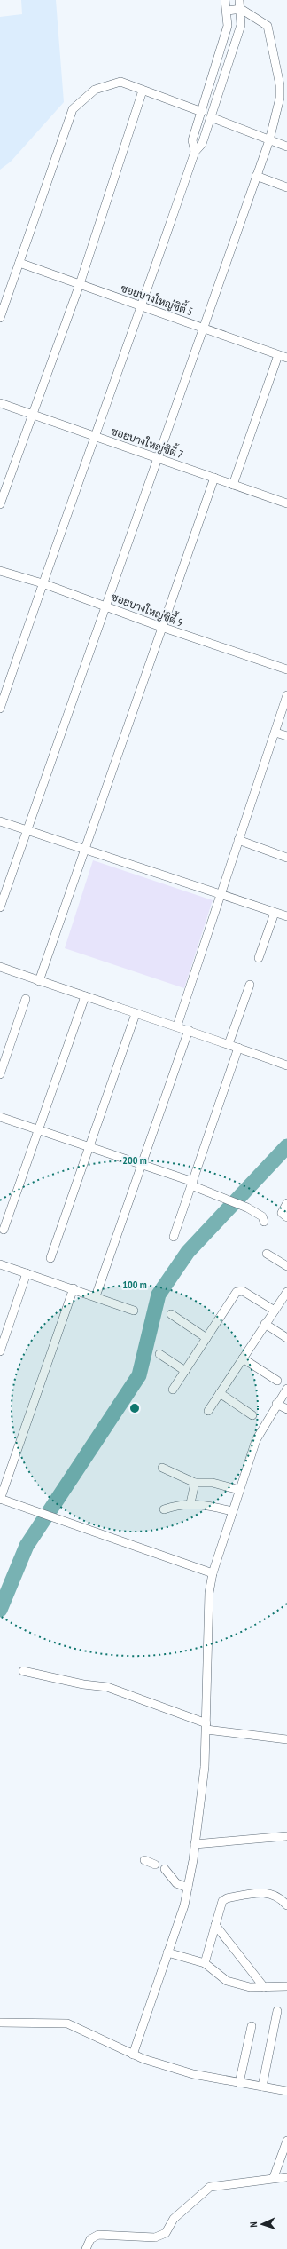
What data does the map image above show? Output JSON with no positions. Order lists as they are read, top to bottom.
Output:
{
  "streets": {
    "street": ["ซอยบางใหญ่ซิตี้ 5", "ซอยบางใหญ่ซิตี้ 7", "ซอยบางใหญ่ซิตี้ 9"]
  },
  "north": "left",
  "rings": ["200 m", "100 m"]
}
